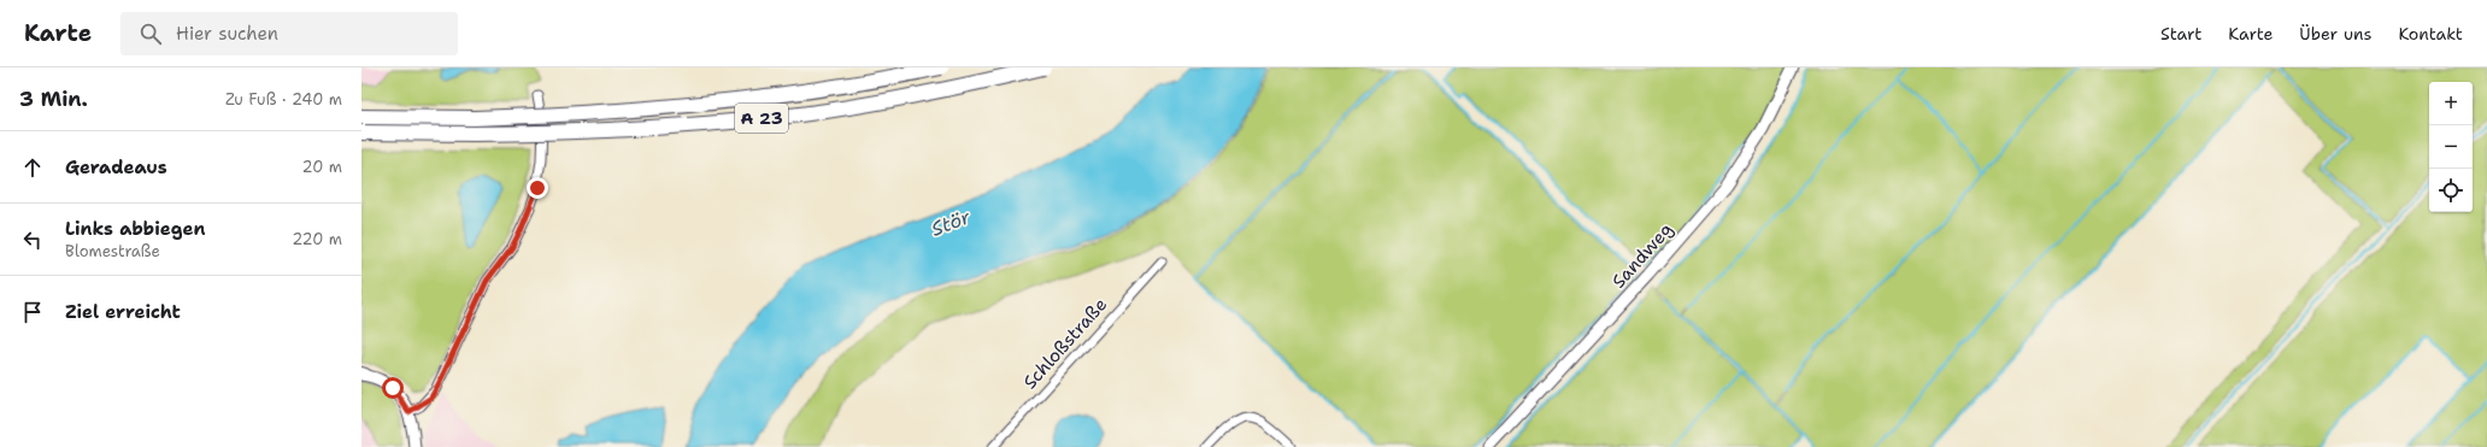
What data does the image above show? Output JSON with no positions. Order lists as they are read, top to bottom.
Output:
{
  "streets": {
    "highway": ["A 23"],
    "street": ["Sandweg", "Schloßstraße"]
  },
  "water": ["Stör"],
  "page": {
    "header": "Karte",
    "search": "Hier suchen",
    "nav": [
      "Start",
      "Karte",
      "Über uns",
      "Kontakt"
    ],
    "heading": ["3 Min.", "Zu Fuß · 240 m"],
    "map_buttons": ["+", "−"],
    "list": [
      ["Geradeaus", "20 m"],
      ["Links abbiegen", "Blomestraße", "220 m"],
      "Ziel erreicht"
    ]
  }
}
